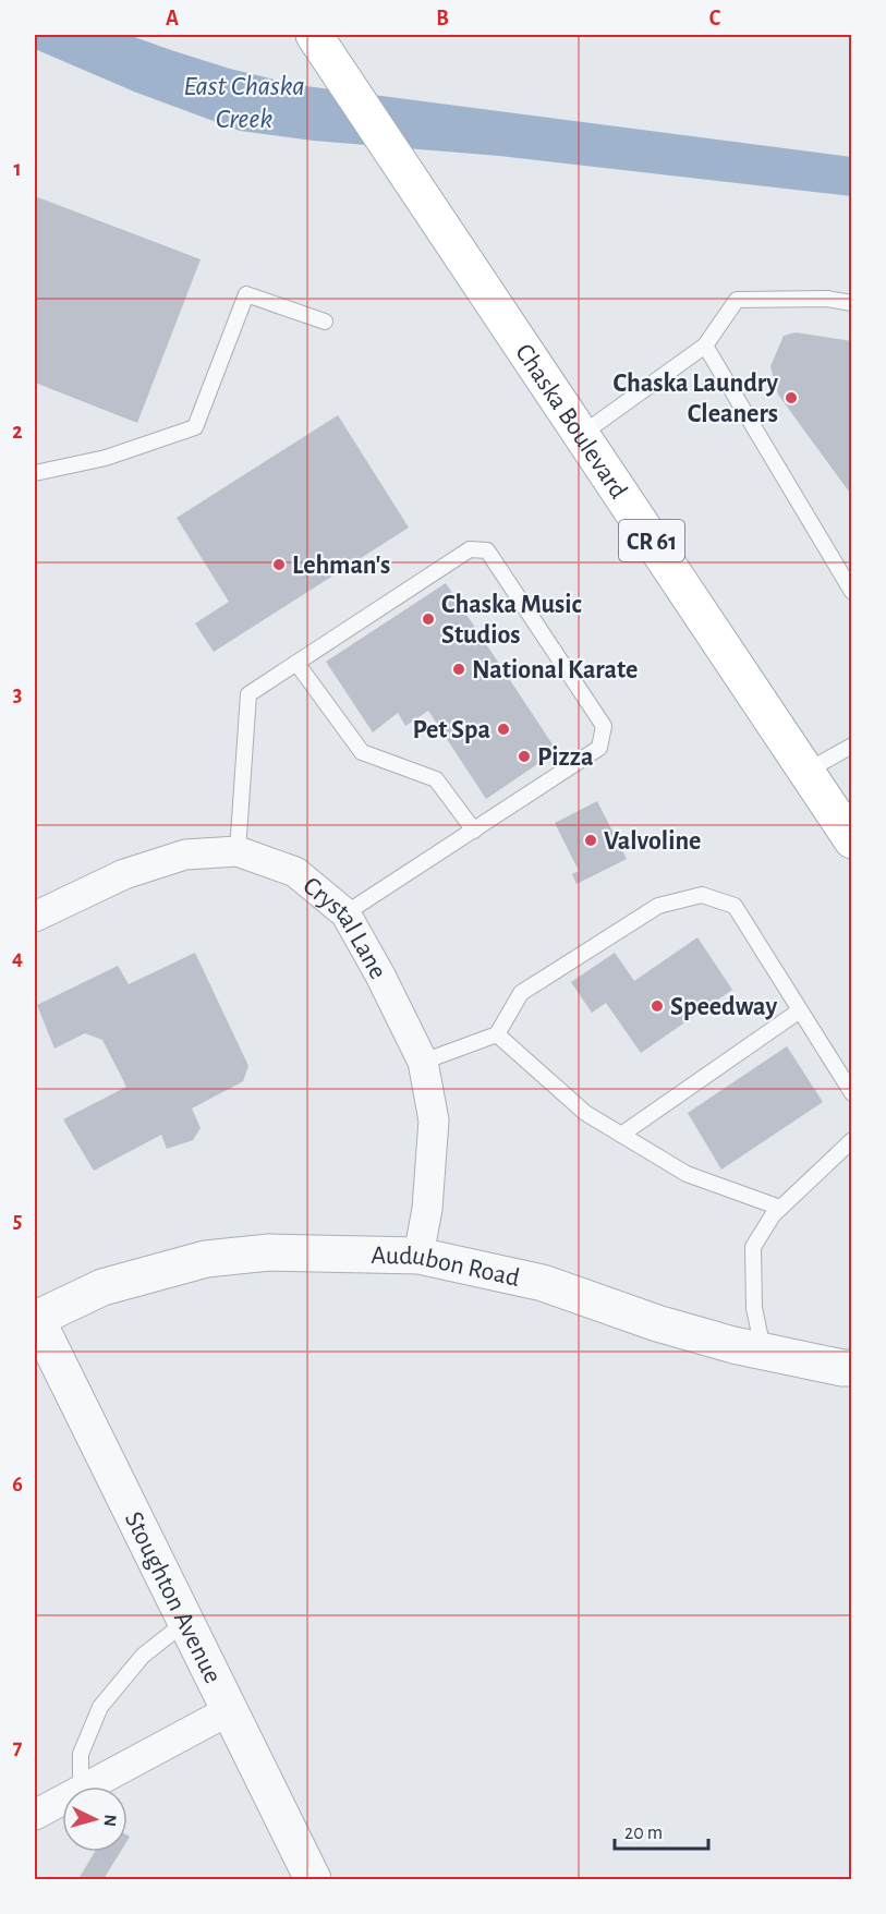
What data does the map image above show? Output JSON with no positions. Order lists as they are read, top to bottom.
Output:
{
  "streets": {
    "main road": ["Chaska Boulevard", "CR 61"],
    "street": ["Crystal Lane", "Audubon Road", "Stoughton Avenue"]
  },
  "crossings": [
    ["Crystal Lane", "Audubon Road"],
    ["Audubon Road", "Stoughton Avenue"]
  ],
  "water": ["East Chaska Creek"],
  "places": [
    "Chaska Laundry Cleaners",
    "Lehman's",
    "Chaska Music Studios",
    "National Karate",
    "Pet Spa",
    "Pizza",
    "Valvoline",
    "Speedway"
  ],
  "scale_bar": "20 m",
  "north": "right",
  "grid": {
    "columns": ["A", "B", "C"],
    "rows": [
      "1",
      "2",
      "3",
      "4",
      "5",
      "6",
      "7"
    ]
  }
}
